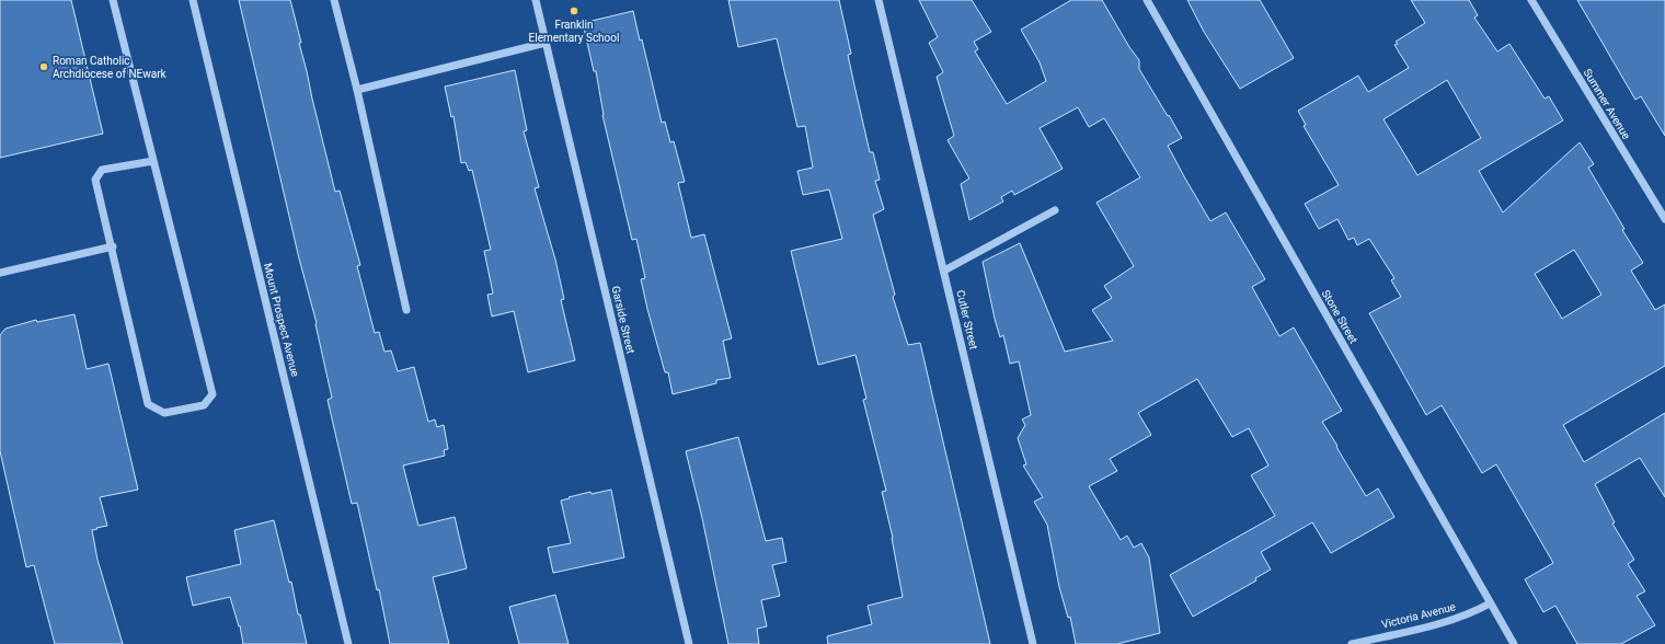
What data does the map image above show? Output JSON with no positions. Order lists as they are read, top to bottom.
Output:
{
  "streets": {
    "street": [
      "Summer Avenue",
      "Stone Street",
      "Mount Prospect Avenue",
      "Garside Street",
      "Cutler Street",
      "Victoria Avenue"
    ]
  },
  "crossings": [
    ["Stone Street", "Victoria Avenue"]
  ],
  "places": ["Franklin Elementary School", "Roman Catholic Archdiocese of NEwark"]
}
